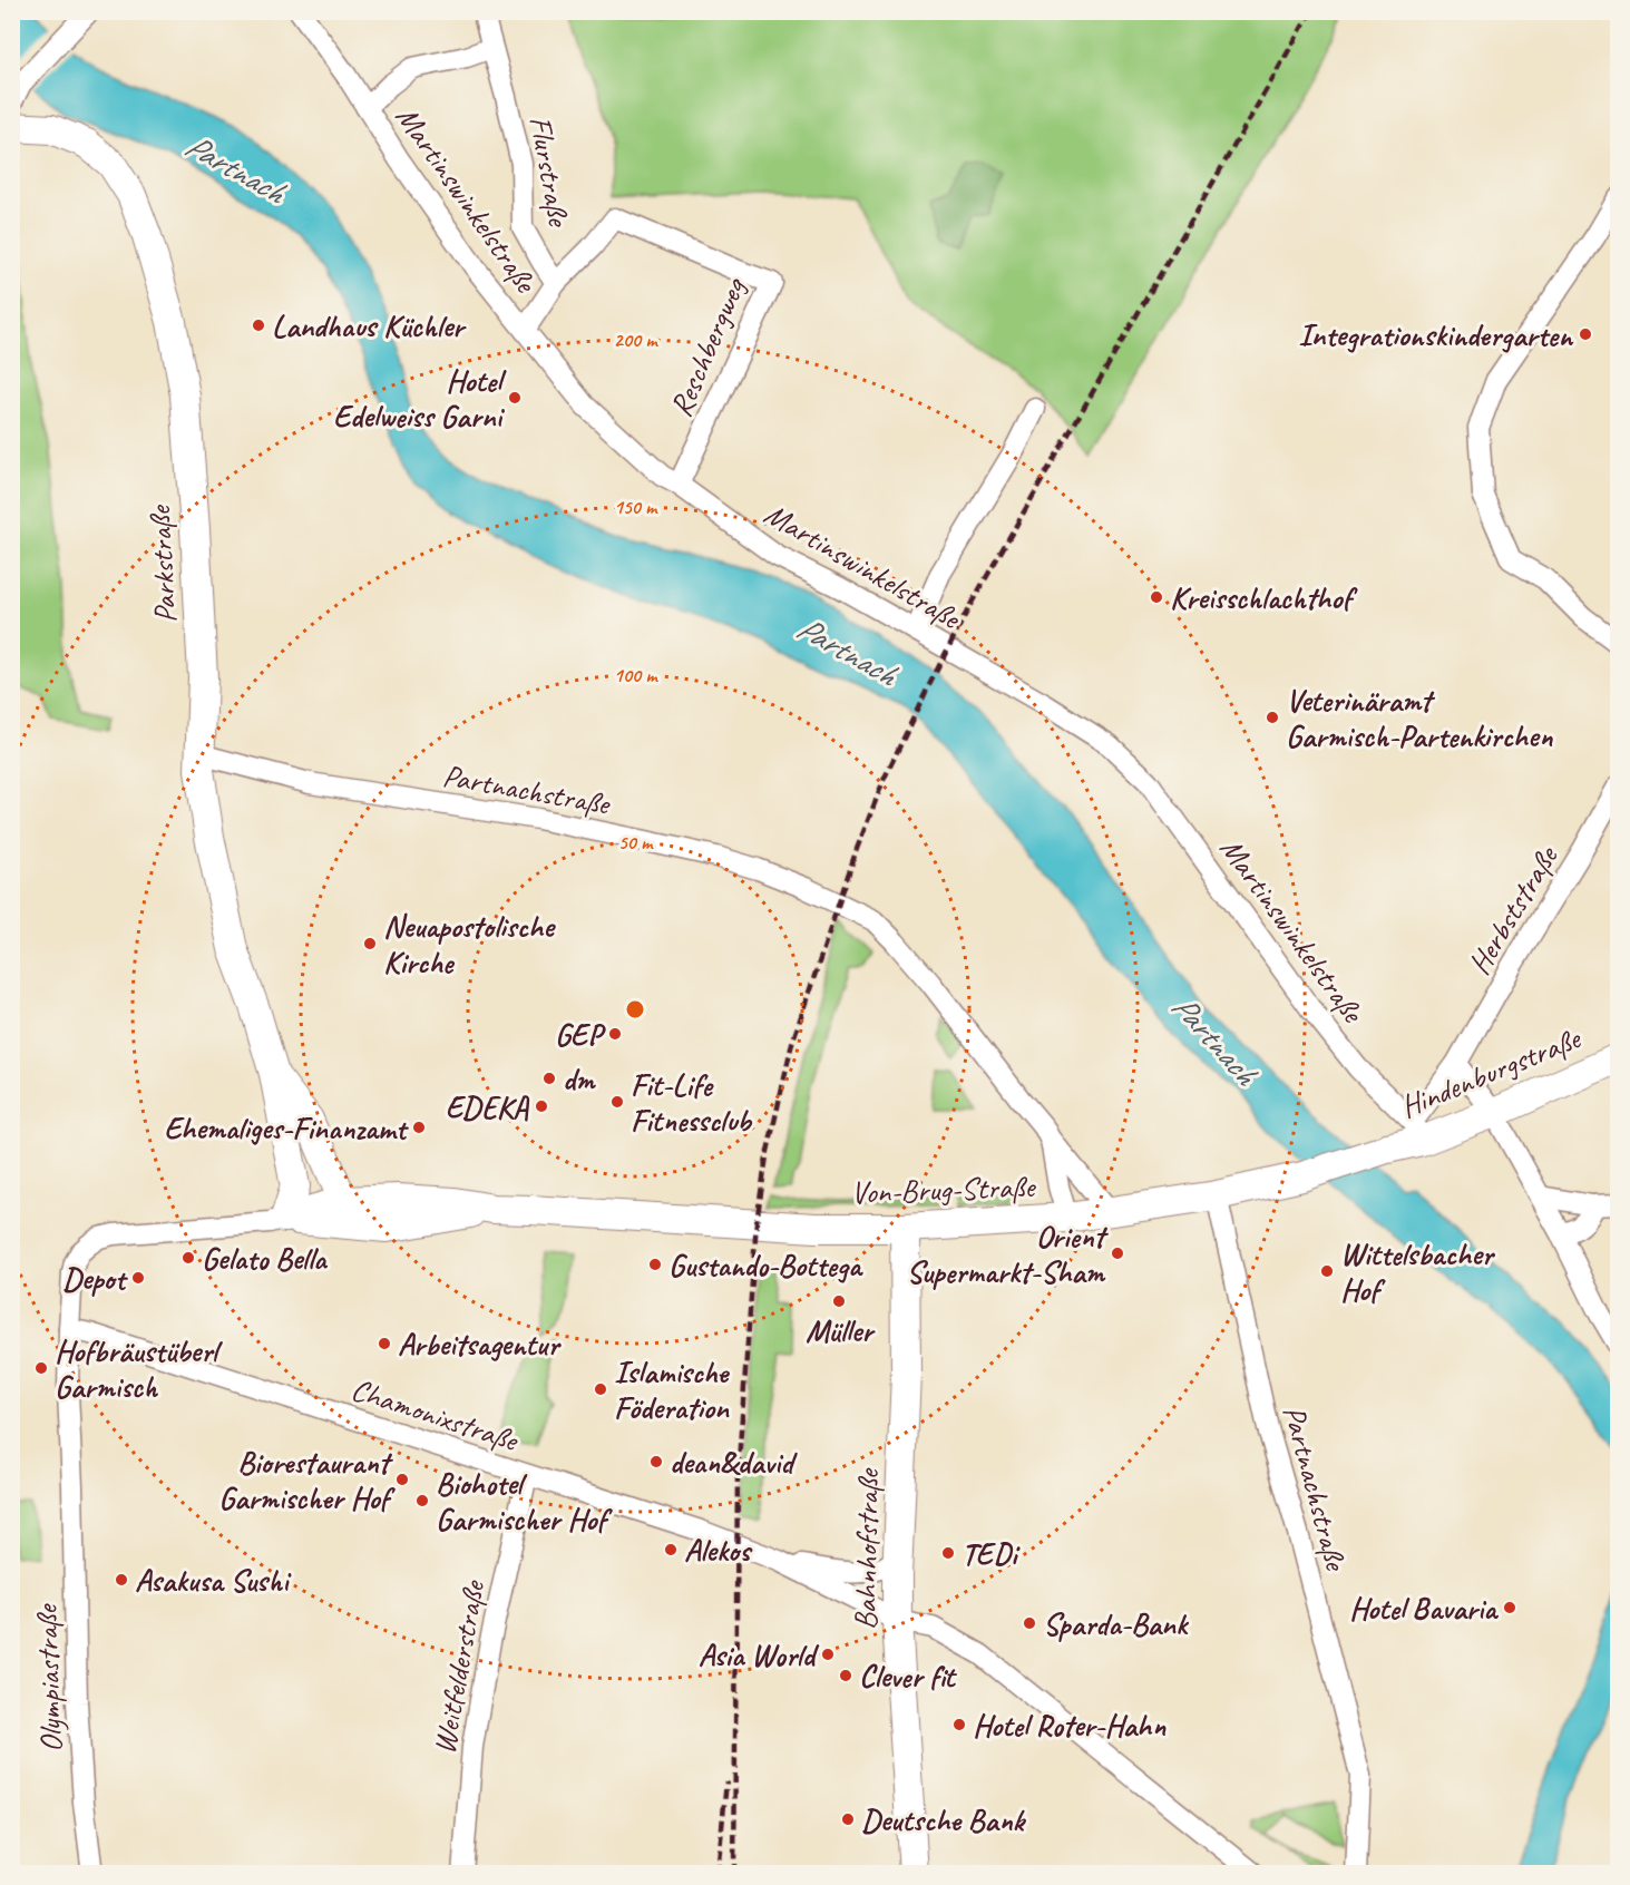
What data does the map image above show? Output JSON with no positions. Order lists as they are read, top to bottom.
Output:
{
  "streets": {
    "street": [
      "Flurstraße",
      "Martinswinkelstraße",
      "Reschbergweg",
      "Parkstraße",
      "Partnachstraße",
      "Herbststraße",
      "Hindenburgstraße",
      "Von-Brug-Straße",
      "Chamonixstraße",
      "Bahnhofstraße",
      "Weitfelderstraße",
      "Olympiastraße"
    ]
  },
  "crossings": [
    ["Flurstraße", "Reschbergweg"],
    ["Martinswinkelstraße", "Reschbergweg"],
    ["Martinswinkelstraße", "Herbststraße"],
    ["Martinswinkelstraße", "Hindenburgstraße"],
    ["Parkstraße", "Partnachstraße"],
    ["Parkstraße", "Von-Brug-Straße"],
    ["Parkstraße", "Olympiastraße"],
    ["Partnachstraße", "Von-Brug-Straße"],
    ["Herbststraße", "Hindenburgstraße"],
    ["Hindenburgstraße", "Von-Brug-Straße"],
    ["Von-Brug-Straße", "Bahnhofstraße"],
    ["Von-Brug-Straße", "Olympiastraße"],
    ["Chamonixstraße", "Bahnhofstraße"],
    ["Chamonixstraße", "Weitfelderstraße"],
    ["Chamonixstraße", "Olympiastraße"]
  ],
  "water": ["Partnach"],
  "places": [
    "Landhaus Küchler",
    "Integrationskindergarten",
    "Hotel Edelweiss Garni",
    "Kreisschlachthof",
    "Veterinäramt Garmisch-Partenkirchen",
    "Neuapostolische Kirche",
    "GEP",
    "dm",
    "Fit-Life Fitnessclub",
    "EDEKA",
    "Ehemaliges-Finanzamt",
    "Orient Supermarkt-Sham",
    "Gelato Bella",
    "Gustando-Bottega",
    "Wittelsbacher Hof",
    "Depot",
    "Müller",
    "Arbeitsagentur",
    "Hofbräustüberl Garmisch",
    "Islamische Föderation",
    "dean&david",
    "Biorestaurant Garmischer Hof",
    "Biohotel Garmischer Hof",
    "Alekos",
    "TEDi",
    "Asakusa Sushi",
    "Hotel Bavaria",
    "Sparda-Bank",
    "Asia World",
    "Clever fit",
    "Hotel Roter-Hahn",
    "Deutsche Bank"
  ],
  "rings": [
    "200 m",
    "150 m",
    "100 m",
    "50 m"
  ]
}
